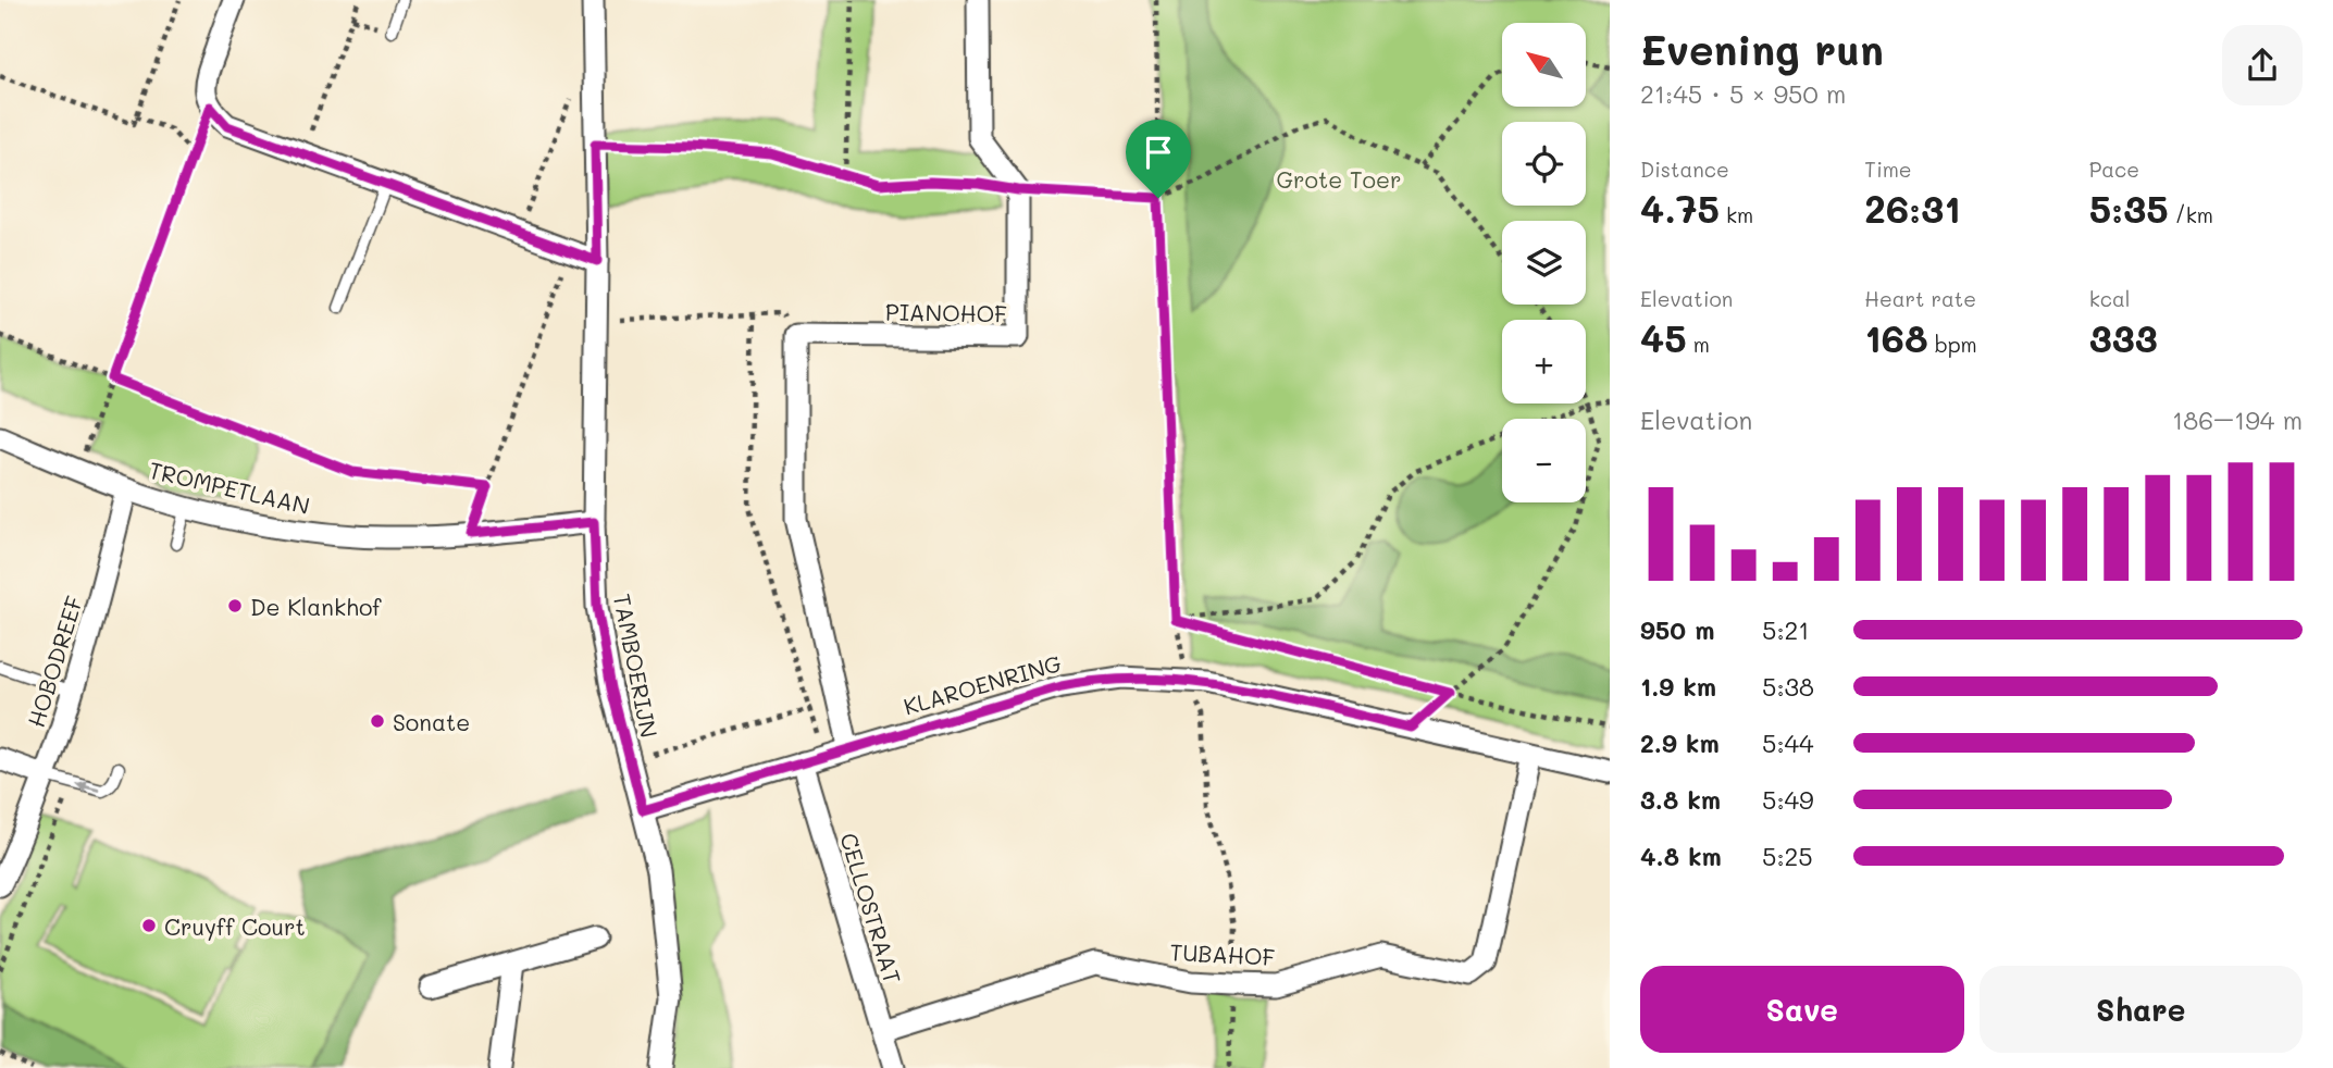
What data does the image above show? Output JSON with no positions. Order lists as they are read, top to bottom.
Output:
{
  "streets": {
    "street": [
      "PIANOHOF",
      "TROMPETLAAN",
      "HOBODREEF",
      "TAMBOERIJN",
      "KLAROENRING",
      "CELLOSTRAAT",
      "TUBAHOF"
    ]
  },
  "crossings": [
    ["TROMPETLAAN", "HOBODREEF"],
    ["TROMPETLAAN", "TAMBOERIJN"],
    ["TAMBOERIJN", "KLAROENRING"],
    ["KLAROENRING", "CELLOSTRAAT"],
    ["KLAROENRING", "TUBAHOF"],
    ["CELLOSTRAAT", "TUBAHOF"]
  ],
  "parks": ["Grote Toer"],
  "places": ["De Klankhof", "Sonate", "Cruyff Court"],
  "north": "top left",
  "page": {
    "heading": ["Evening run", "21:45 · 5 × 950 m"],
    "map_buttons": ["+", "−"],
    "stats": [
      ["Distance", "4.75 km"],
      ["Time", "26:31"],
      ["Pace", "5:35 /km"],
      ["Elevation", "45 m"],
      ["Heart rate", "168 bpm"],
      ["kcal", "333"]
    ],
    "chart": ["Elevation", "186–194 m"],
    "list": [
      {
        "name": "950 m",
        "note": "5:21"
      },
      {
        "name": "1.9 km",
        "note": "5:38"
      },
      {
        "name": "2.9 km",
        "note": "5:44"
      },
      {
        "name": "3.8 km",
        "note": "5:49"
      },
      {
        "name": "4.8 km",
        "note": "5:25"
      }
    ],
    "buttons": ["Save", "Share"]
  }
}
